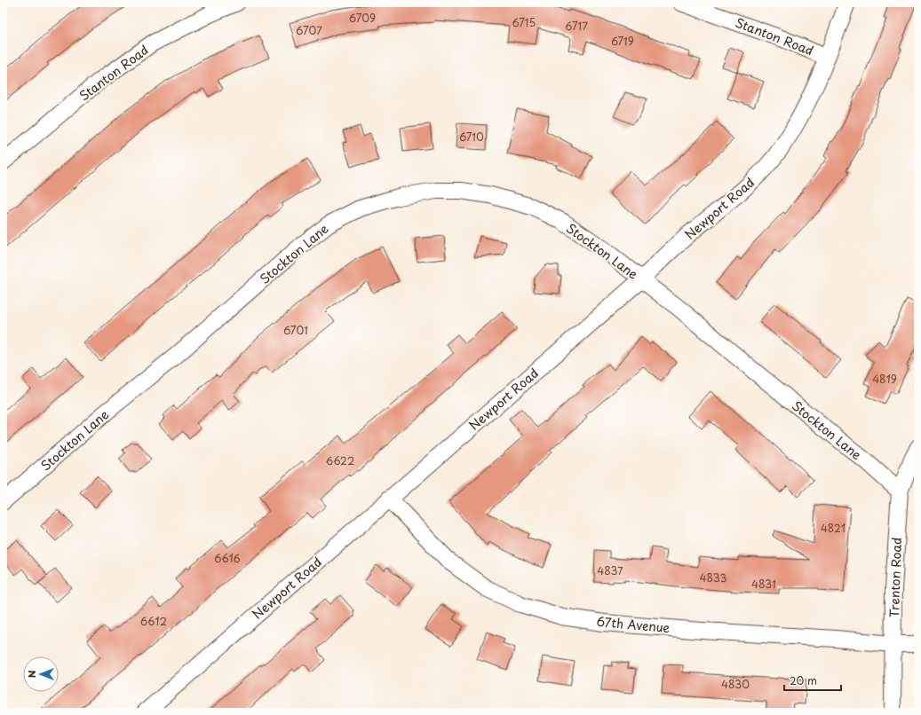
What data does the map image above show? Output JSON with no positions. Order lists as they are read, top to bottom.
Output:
{
  "streets": {
    "street": [
      "Stanton Road",
      "Newport Road",
      "Stockton Lane",
      "Trenton Road",
      "67th Avenue"
    ]
  },
  "crossings": [
    ["Stanton Road", "Newport Road"],
    ["Newport Road", "Stockton Lane"],
    ["Newport Road", "67th Avenue"],
    ["Stockton Lane", "Trenton Road"],
    ["Trenton Road", "67th Avenue"]
  ],
  "house_numbers": [
    "6709",
    "6715",
    "6717",
    "6707",
    "6719",
    "6710",
    "6701",
    "4819",
    "6622",
    "4821",
    "6616",
    "4837",
    "4833",
    "4831",
    "6612",
    "4830"
  ],
  "scale_bar": "20 m",
  "north": "left"
}
